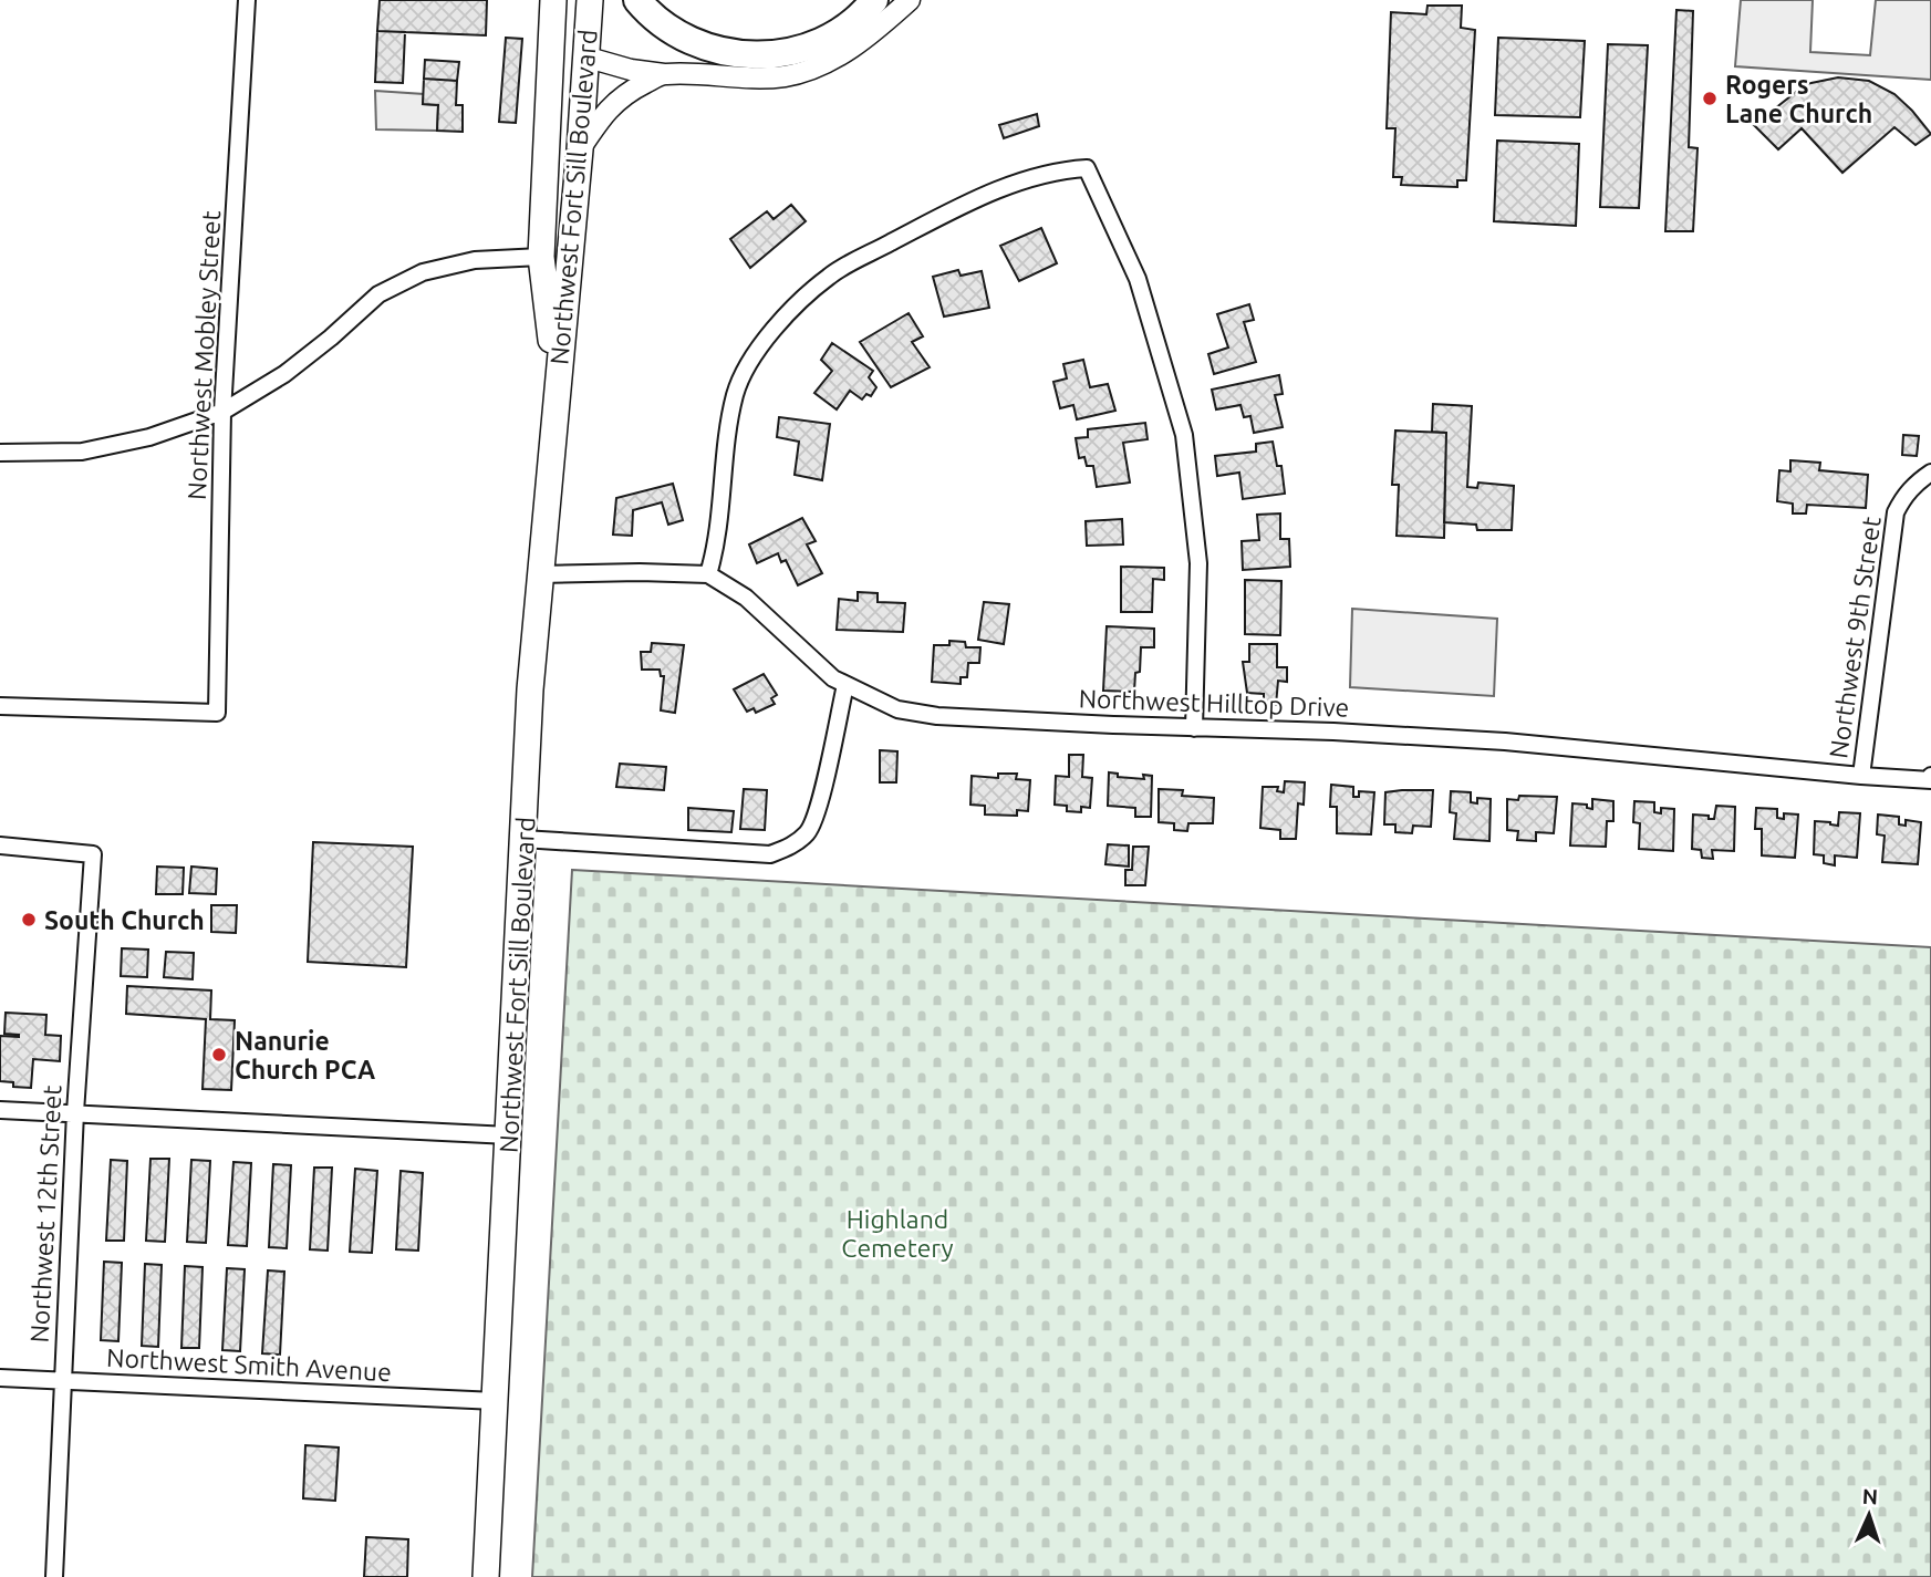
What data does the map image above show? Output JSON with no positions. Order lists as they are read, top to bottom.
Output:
{
  "streets": {
    "main road": ["Northwest Fort Sill Boulevard"],
    "street": [
      "Northwest Mobley Street",
      "Northwest 9th Street",
      "Northwest Hilltop Drive",
      "Northwest 12th Street",
      "Northwest Smith Avenue"
    ]
  },
  "crossings": [
    ["Northwest Fort Sill Boulevard", "Northwest Hilltop Drive"],
    ["Northwest Fort Sill Boulevard", "Northwest Smith Avenue"],
    ["Northwest 9th Street", "Northwest Hilltop Drive"],
    ["Northwest 12th Street", "Northwest Smith Avenue"]
  ],
  "parks": ["Highland Cemetery"],
  "places": ["Rogers Lane Church", "South Church", "Nanurie Church PCA"],
  "north": "top"
}
